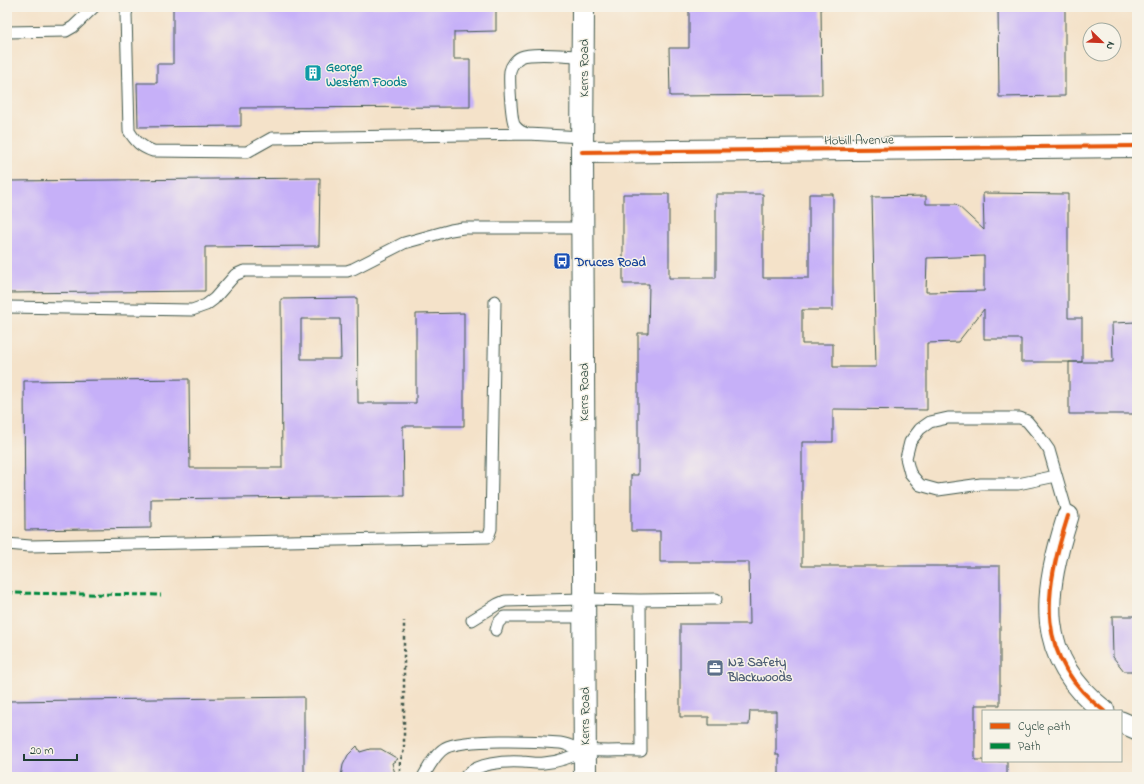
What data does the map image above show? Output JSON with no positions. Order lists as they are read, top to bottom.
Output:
{
  "streets": {
    "main road": ["Kerrs Road", "Hobill Avenue"]
  },
  "crossings": [
    ["Kerrs Road", "Hobill Avenue"]
  ],
  "places": {
    "building": ["George Western Foods"],
    "bus stop": ["Druces Road"],
    "office": ["NZ Safety Blackwoods"]
  },
  "legend": ["Cycle path", "Path"],
  "scale_bar": "20 m",
  "north": "bottom right"
}
